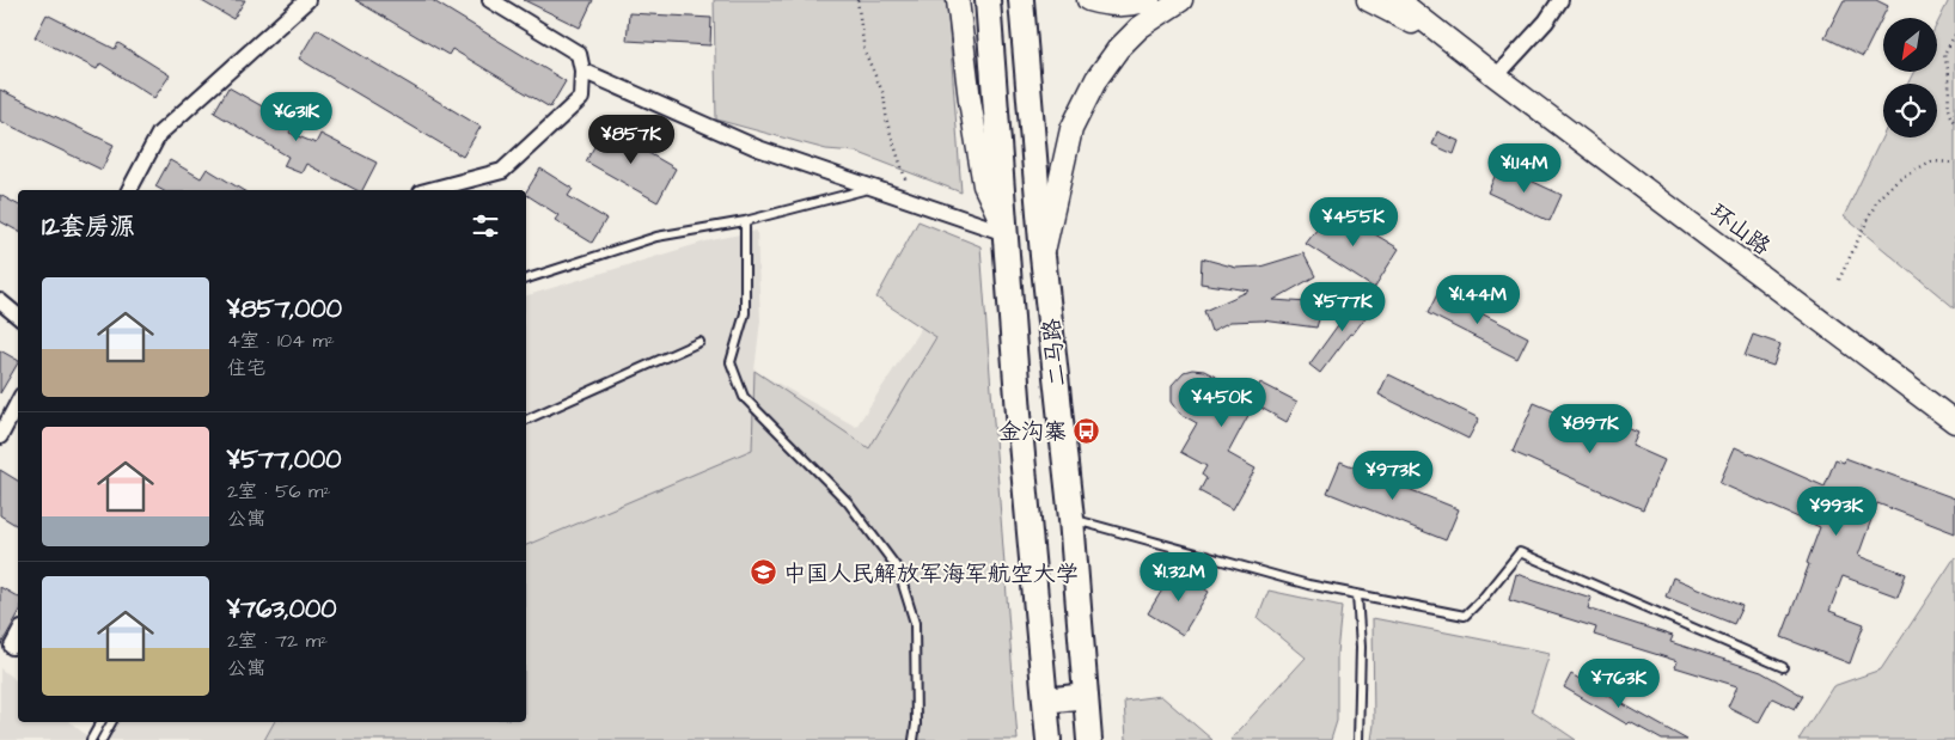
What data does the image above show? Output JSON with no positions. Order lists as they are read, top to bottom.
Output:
{
  "streets": {
    "main road": ["环山路", "二马路"]
  },
  "places": {
    "bus stop": ["金沟寨"],
    "school or university": ["中国人民解放军海军航空大学"]
  },
  "north": "bottom left",
  "page": {
    "price": [
      "¥631K",
      "¥857K",
      "¥1.14M",
      "¥455K",
      "¥1.44M",
      "¥577K",
      "¥450K",
      "¥897K",
      "¥973K",
      "¥993K",
      "¥1.32M",
      "¥763K"
    ],
    "heading": "12套房源",
    "list": [
      {
        "name": "¥857,000",
        "note": "4室 · 104 m² · 住宅"
      },
      {
        "name": "¥577,000",
        "note": "2室 · 56 m² · 公寓"
      },
      {
        "name": "¥763,000",
        "note": "2室 · 72 m² · 公寓"
      }
    ]
  }
}
